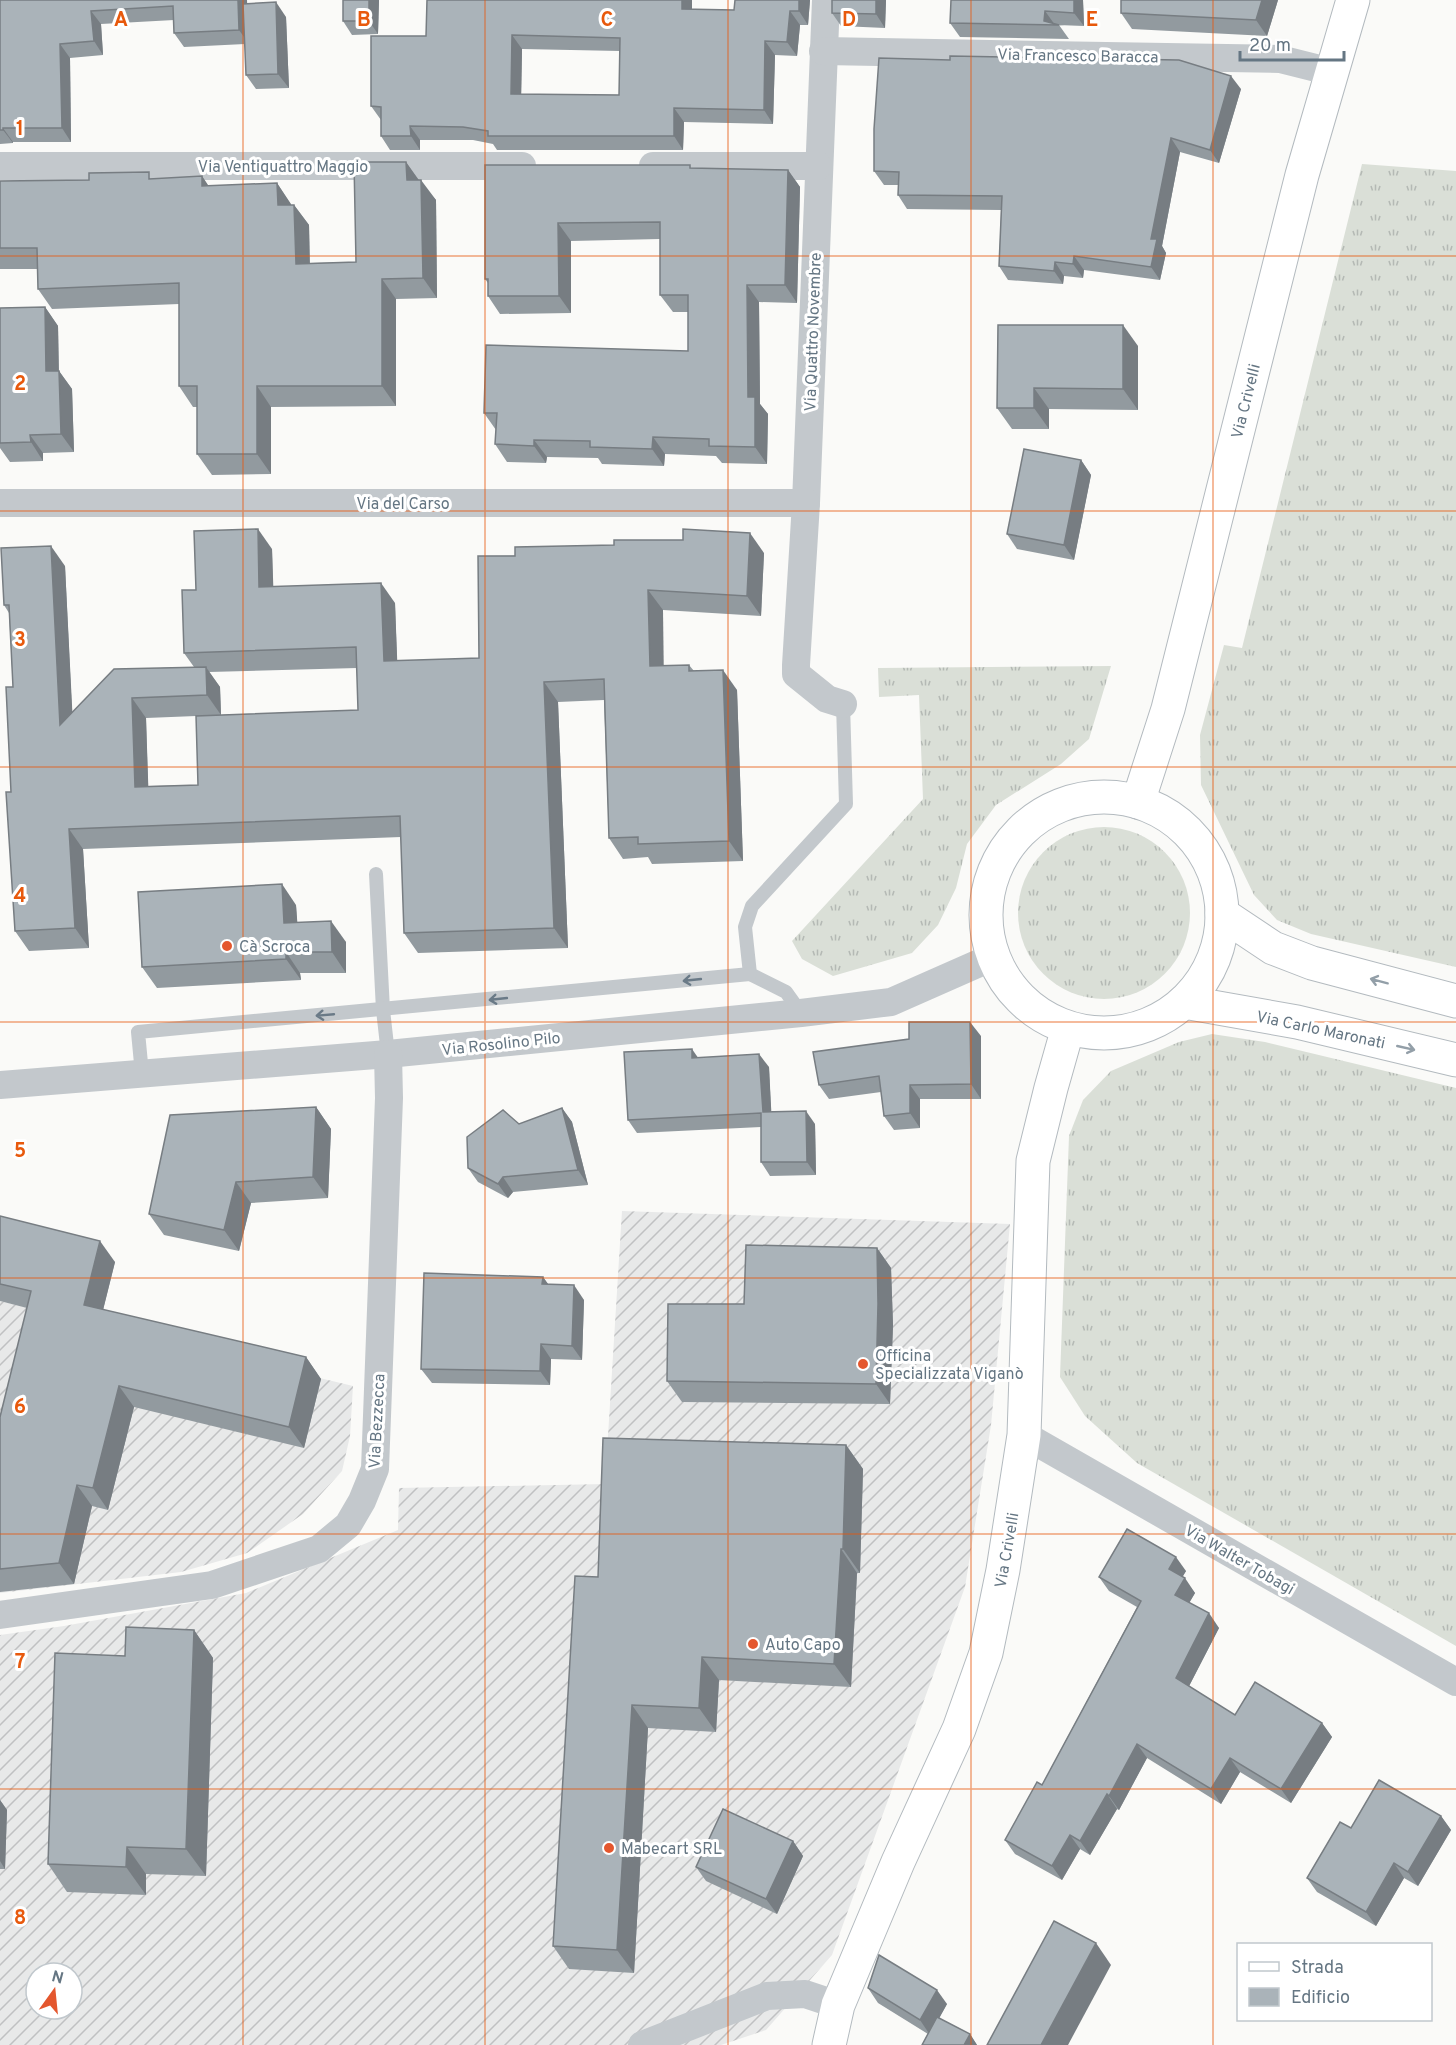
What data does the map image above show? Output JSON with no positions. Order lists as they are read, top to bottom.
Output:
{
  "streets": {
    "street": [
      "Via Francesco Baracca",
      "Via Ventiquattro Maggio",
      "Via Quattro Novembre",
      "Via Crivelli",
      "Via del Carso",
      "Via Carlo Maronati",
      "Via Rosolino Pilo",
      "Via Bezzecca",
      "Via Walter Tobagi"
    ]
  },
  "crossings": [
    ["Via Francesco Baracca", "Via Quattro Novembre"],
    ["Via Francesco Baracca", "Via Crivelli"],
    ["Via Quattro Novembre", "Via del Carso"],
    ["Via Crivelli", "Via Walter Tobagi"],
    ["Via Rosolino Pilo", "Via Bezzecca"]
  ],
  "places": [
    "Cà Scroca",
    "Officina Specializzata Viganò",
    "Auto Capo",
    "Mabecart SRL"
  ],
  "legend": ["Strada", "Edificio"],
  "scale_bar": "20 m",
  "north": "top",
  "grid": {
    "columns": [
      "A",
      "B",
      "C",
      "D",
      "E"
    ],
    "rows": [
      "1",
      "2",
      "3",
      "4",
      "5",
      "6",
      "7",
      "8"
    ]
  }
}
